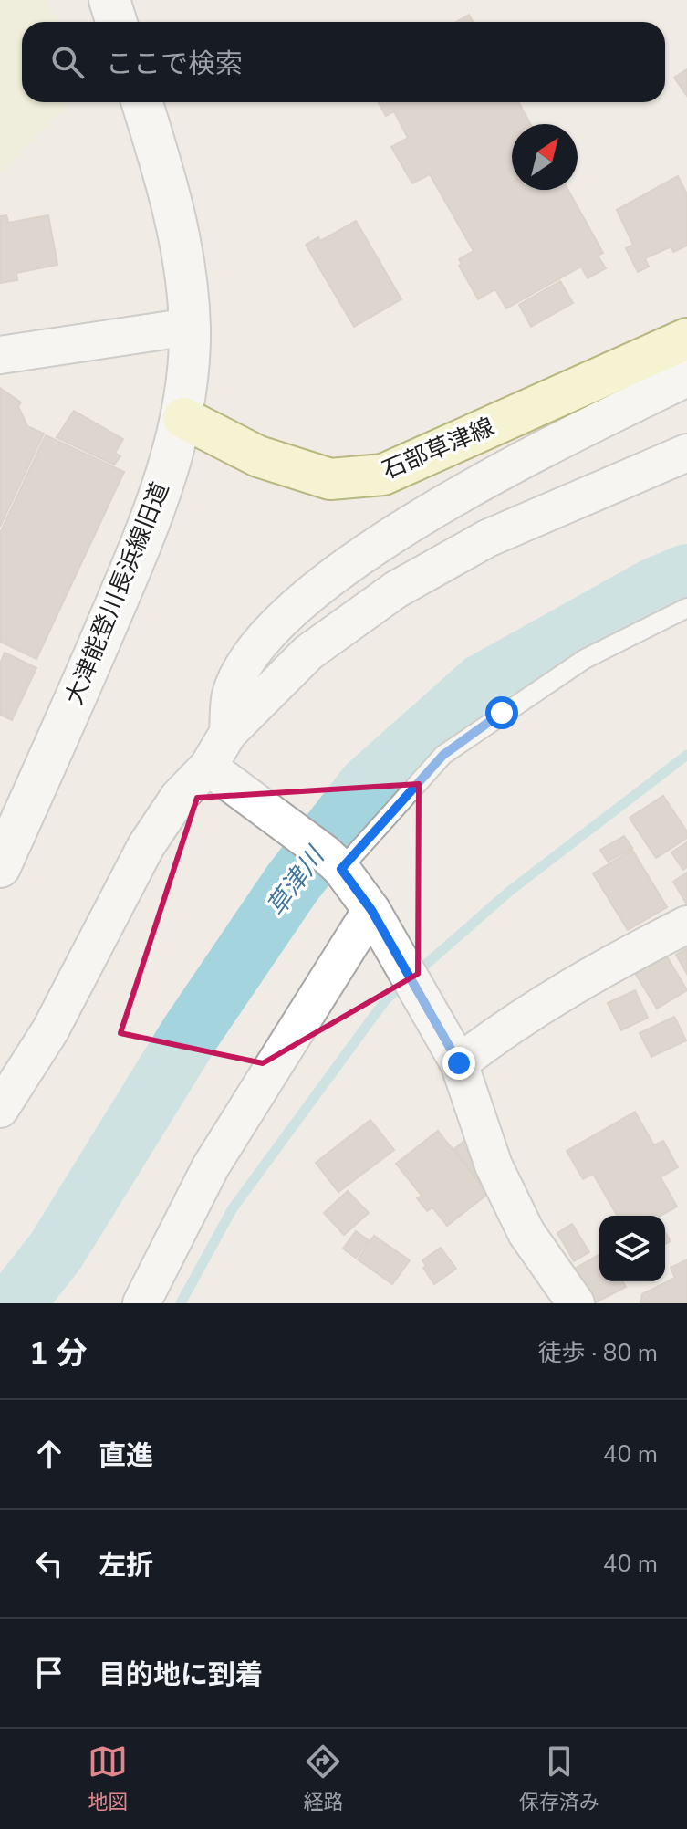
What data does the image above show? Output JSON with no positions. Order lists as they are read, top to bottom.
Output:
{
  "streets": {
    "main road": ["石部草津線"],
    "street": ["大津能登川長浜線旧道"]
  },
  "crossings": [
    ["石部草津線", "大津能登川長浜線旧道"]
  ],
  "water": ["草津川"],
  "north": "top right",
  "page": {
    "search": "ここで検索",
    "heading": ["1 分", "徒歩 · 80 m"],
    "list": [
      ["直進", "40 m"],
      ["左折", "40 m"],
      "目的地に到着"
    ],
    "nav": ["地図", "経路", "保存済み"]
  }
}
